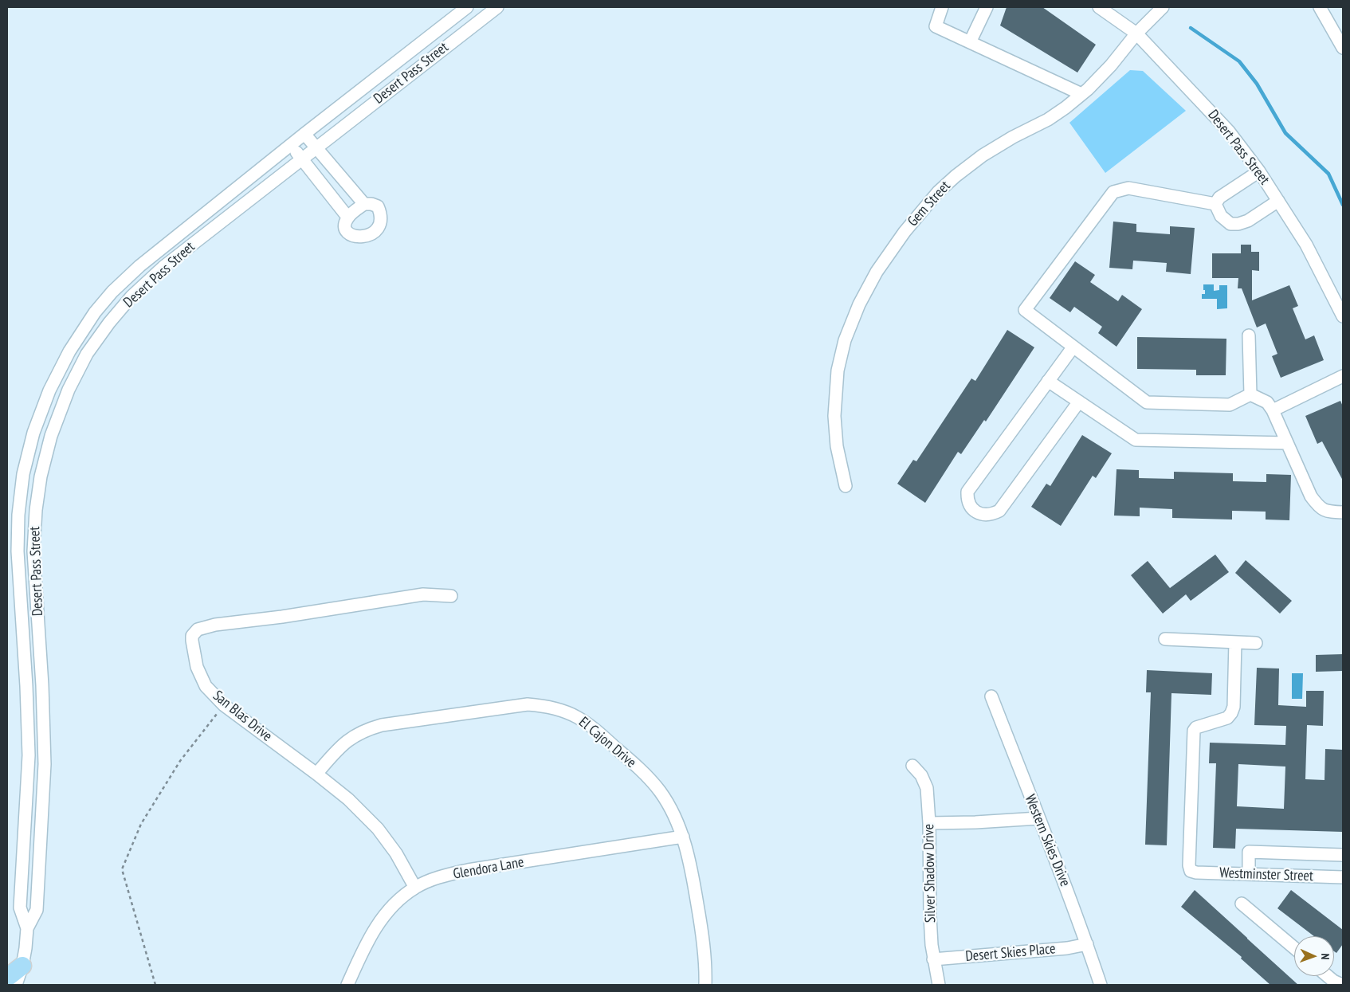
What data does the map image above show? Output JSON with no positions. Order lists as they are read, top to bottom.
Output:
{
  "streets": {
    "street": [
      "Desert Pass Street",
      "Gem Street",
      "San Blas Drive",
      "El Cajon Drive",
      "Western Skies Drive",
      "Glendora Lane",
      "Silver Shadow Drive",
      "Westminster Street",
      "Desert Skies Place"
    ]
  },
  "crossings": [
    ["Desert Pass Street", "Gem Street"],
    ["San Blas Drive", "El Cajon Drive"],
    ["San Blas Drive", "Glendora Lane"],
    ["El Cajon Drive", "Glendora Lane"],
    ["Western Skies Drive", "Desert Skies Place"],
    ["Silver Shadow Drive", "Desert Skies Place"]
  ],
  "north": "right"
}
